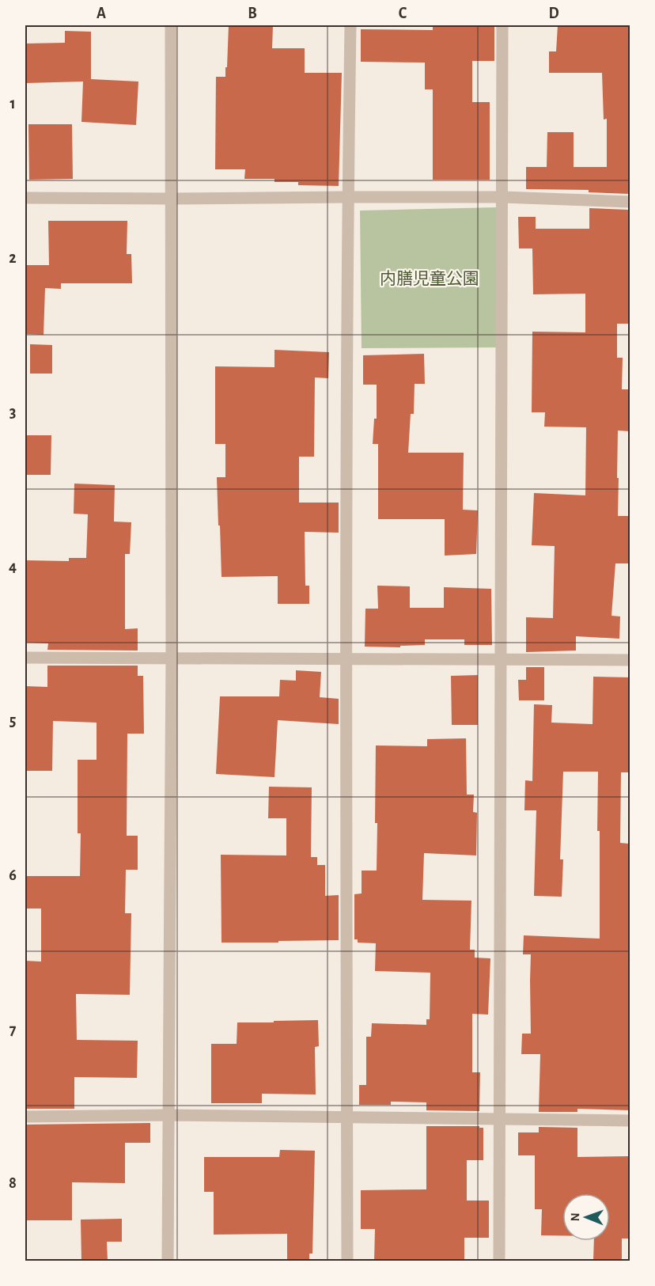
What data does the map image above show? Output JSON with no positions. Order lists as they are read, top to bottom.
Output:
{
  "parks": ["内膳児童公園"],
  "north": "left",
  "grid": {
    "columns": [
      "A",
      "B",
      "C",
      "D"
    ],
    "rows": [
      "1",
      "2",
      "3",
      "4",
      "5",
      "6",
      "7",
      "8"
    ]
  }
}
